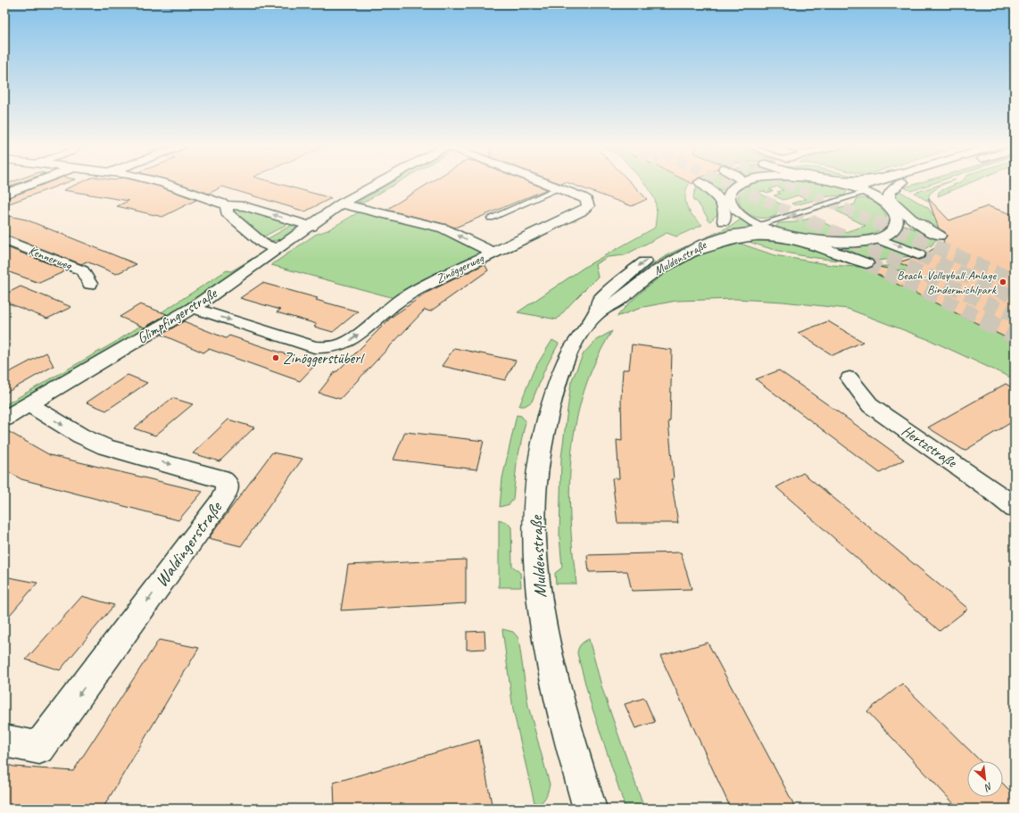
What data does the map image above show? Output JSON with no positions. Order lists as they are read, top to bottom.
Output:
{
  "streets": {
    "main road": [
      "Kennerweg",
      "Muldenstraße",
      "Zinöggerweg",
      "Glimpfingerstraße",
      "Hertzstraße",
      "Waldingerstraße"
    ]
  },
  "crossings": [
    ["Zinöggerweg", "Glimpfingerstraße"],
    ["Glimpfingerstraße", "Waldingerstraße"]
  ],
  "one_way": ["Zinöggerweg"],
  "places": ["Beach-Volleyball-Anlage Bindermichlpark", "Zinöggerstüberl"],
  "north": "bottom right"
}
